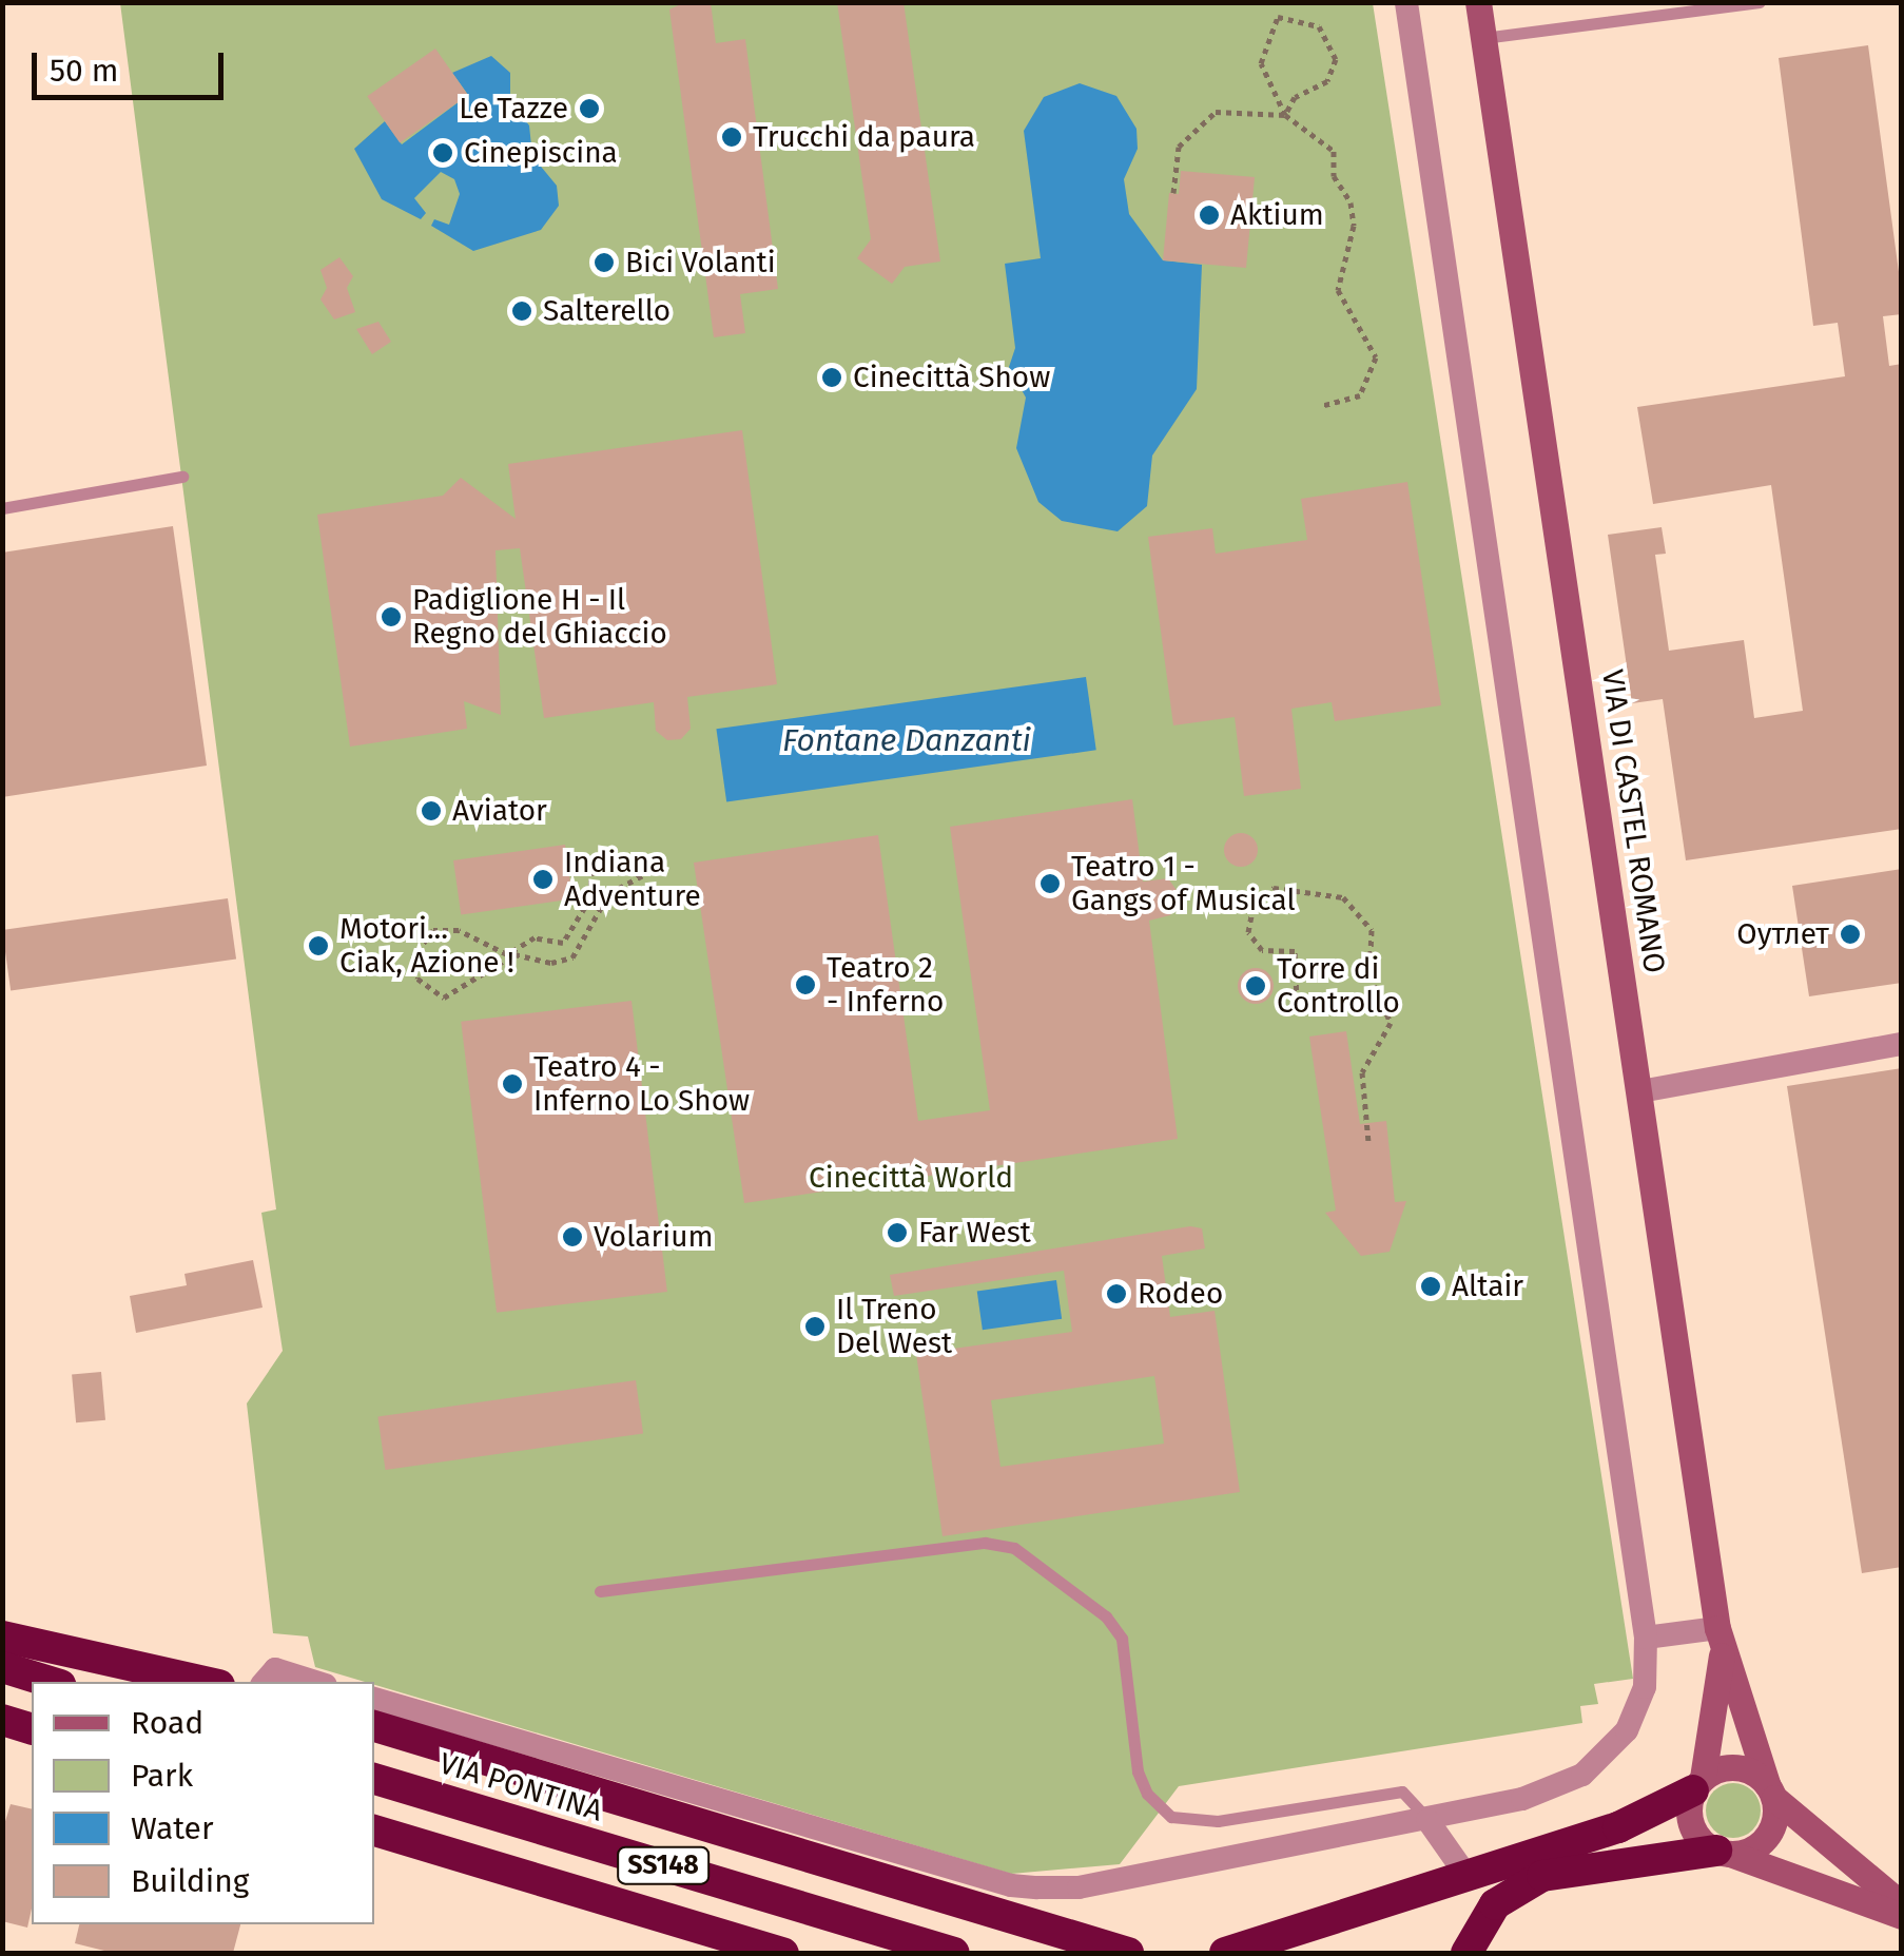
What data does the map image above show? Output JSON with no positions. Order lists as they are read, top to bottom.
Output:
{
  "streets": {
    "highway": ["VIA PONTINA", "SS148"],
    "street": ["VIA DI CASTEL ROMANO"]
  },
  "water": ["Fontane Danzanti"],
  "parks": ["Cinecittà World"],
  "places": [
    "Le Tazze",
    "Trucchi da paura",
    "Cinepiscina",
    "Aktium",
    "Bici Volanti",
    "Salterello",
    "Cinecittà Show",
    "Padiglione H - Il Regno del Ghiaccio",
    "Aviator",
    "Indiana Adventure",
    "Teatro 1 - Gangs of Musical",
    "Оутлет",
    "Motori... Ciak, Azione !",
    "Teatro 2 - Inferno",
    "Torre di Controllo",
    "Teatro 4 - Inferno Lo Show",
    "Far West",
    "Volarium",
    "Altair",
    "Rodeo",
    "Il Treno Del West"
  ],
  "legend": [
    "Road",
    "Park",
    "Water",
    "Building"
  ],
  "scale_bar": "50 m"
}
